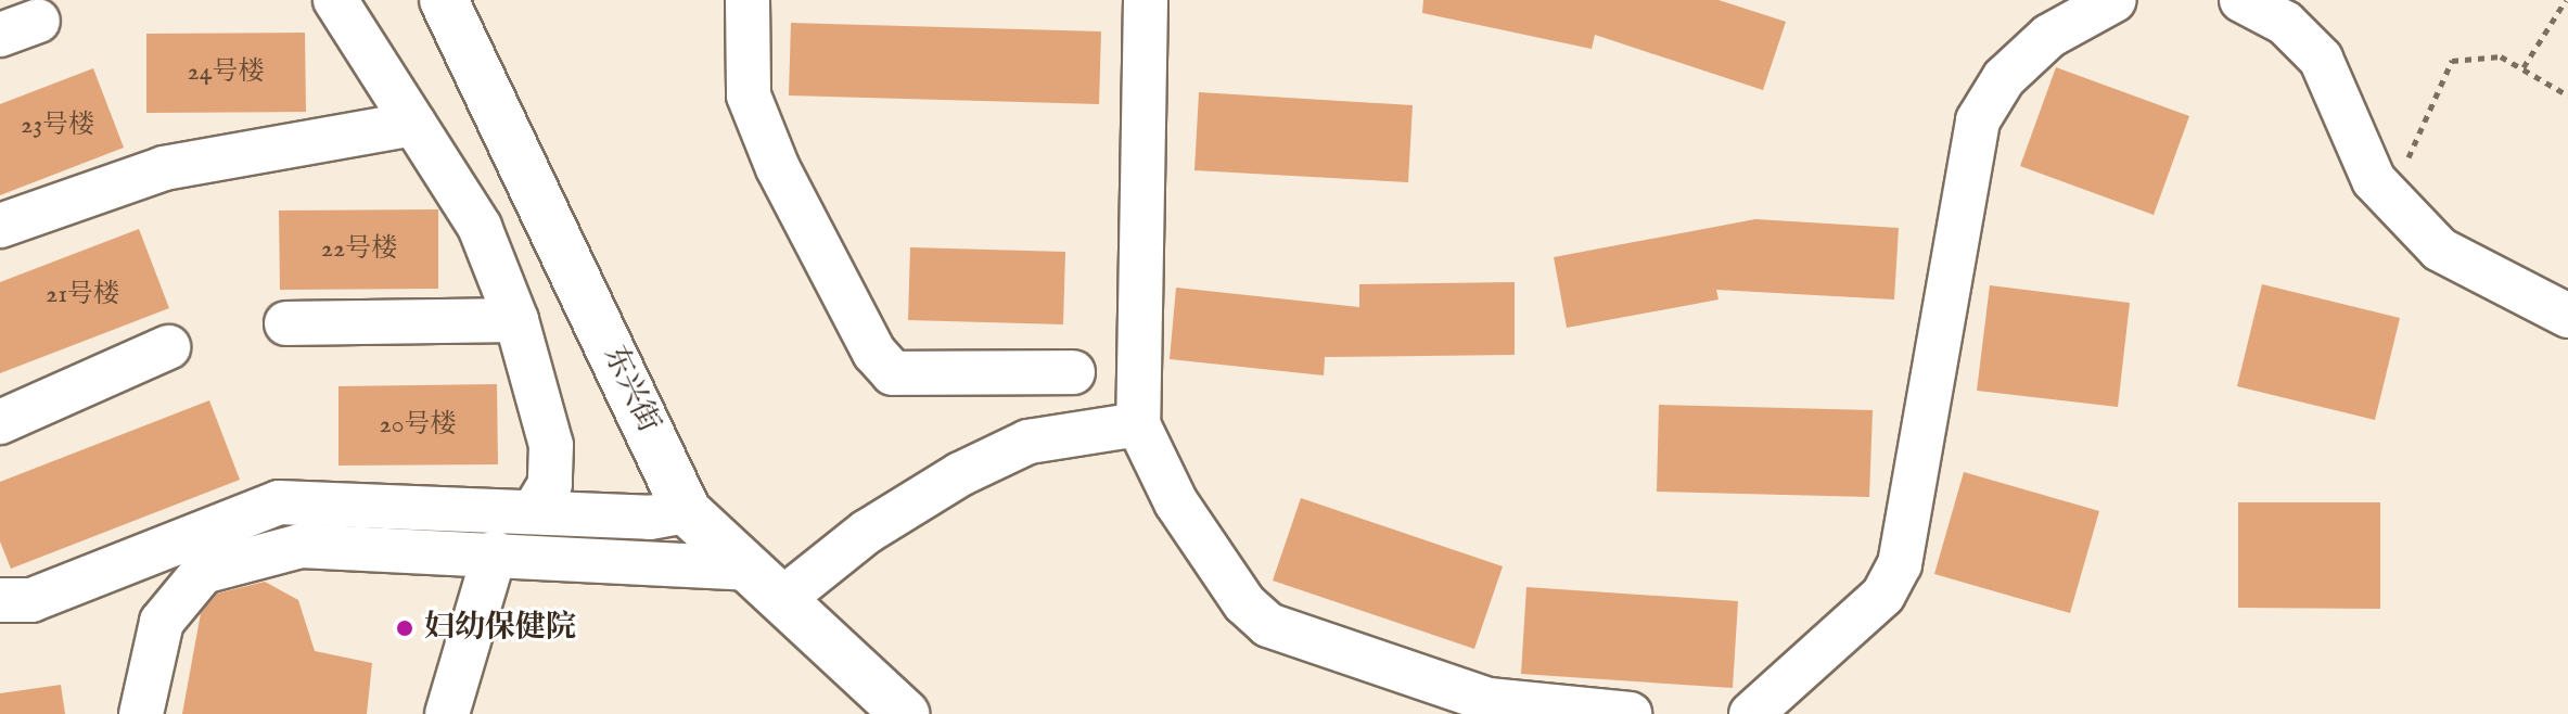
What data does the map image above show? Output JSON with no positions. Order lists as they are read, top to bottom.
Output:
{
  "streets": {
    "street": ["东兴街"]
  },
  "places": ["妇幼保健院"],
  "house_numbers": [
    "24号楼",
    "23号楼",
    "22号楼",
    "21号楼",
    "20号楼"
  ]
}
